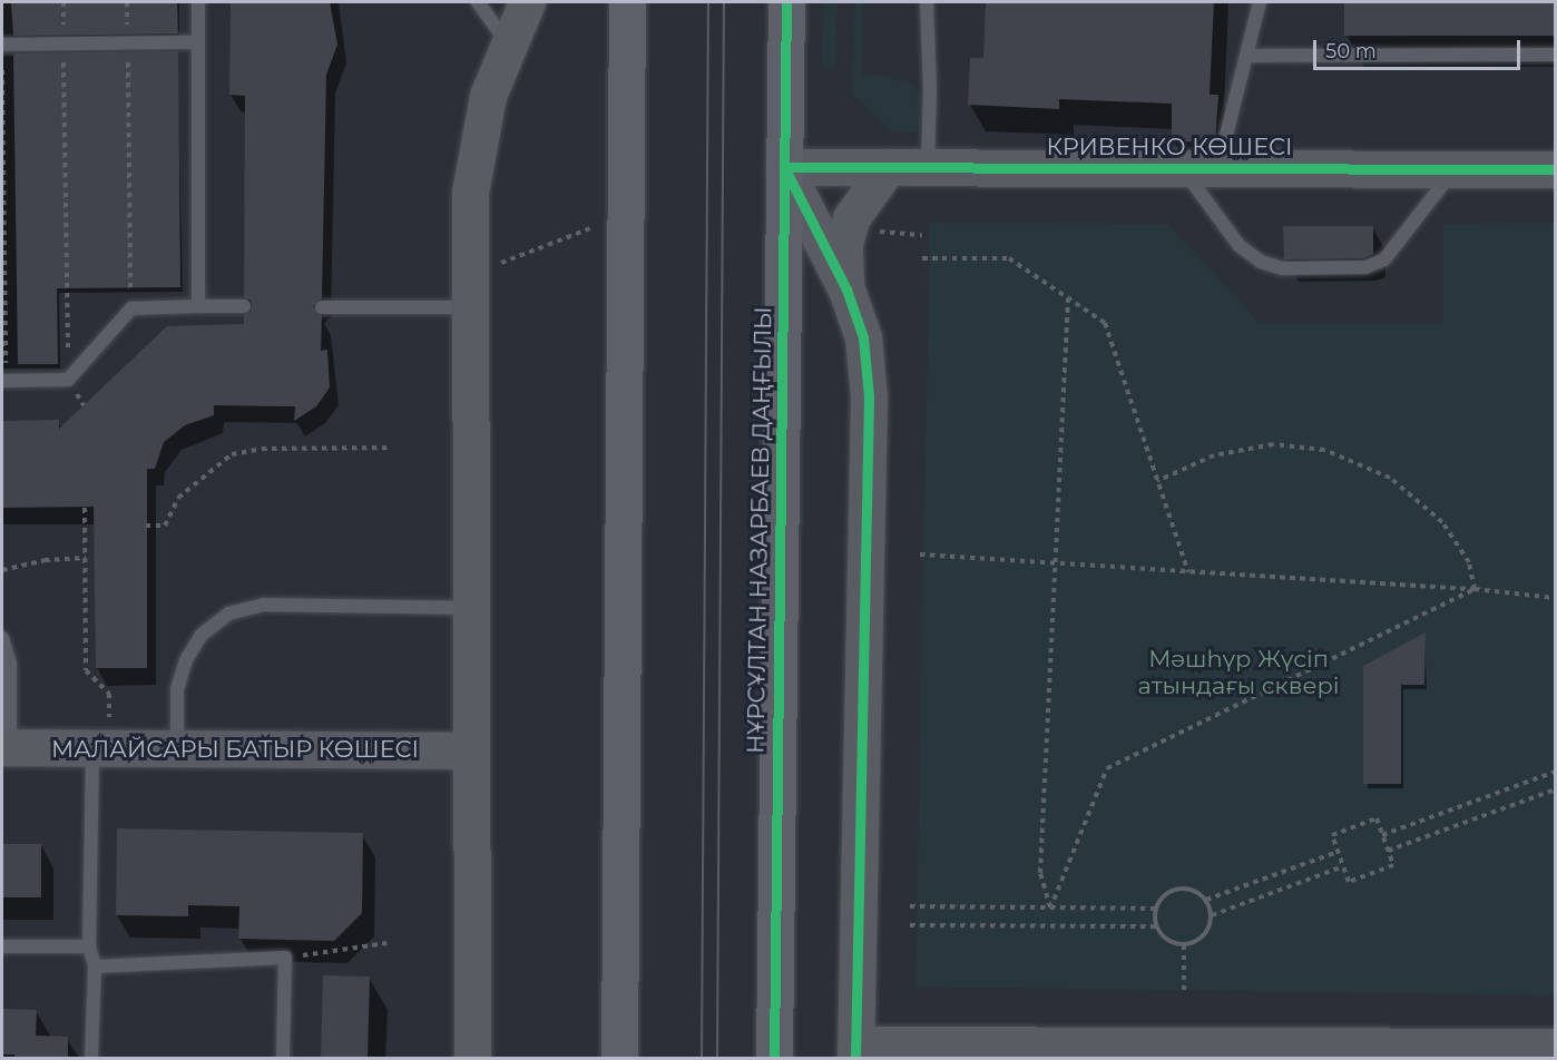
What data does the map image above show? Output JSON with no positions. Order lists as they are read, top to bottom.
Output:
{
  "streets": {
    "main road": ["НҰРСҰЛТАН НАЗАРБАЕВ ДАҢҒЫЛЫ"],
    "street": ["КРИВЕНКО КӨШЕСІ", "МАЛАЙСАРЫ БАТЫР КӨШЕСІ"]
  },
  "crossings": [
    ["КРИВЕНКО КӨШЕСІ", "НҰРСҰЛТАН НАЗАРБАЕВ ДАҢҒЫЛЫ"]
  ],
  "parks": ["Мәшһүр Жүсіп атындағы сквері"],
  "scale_bar": "50 m"
}
